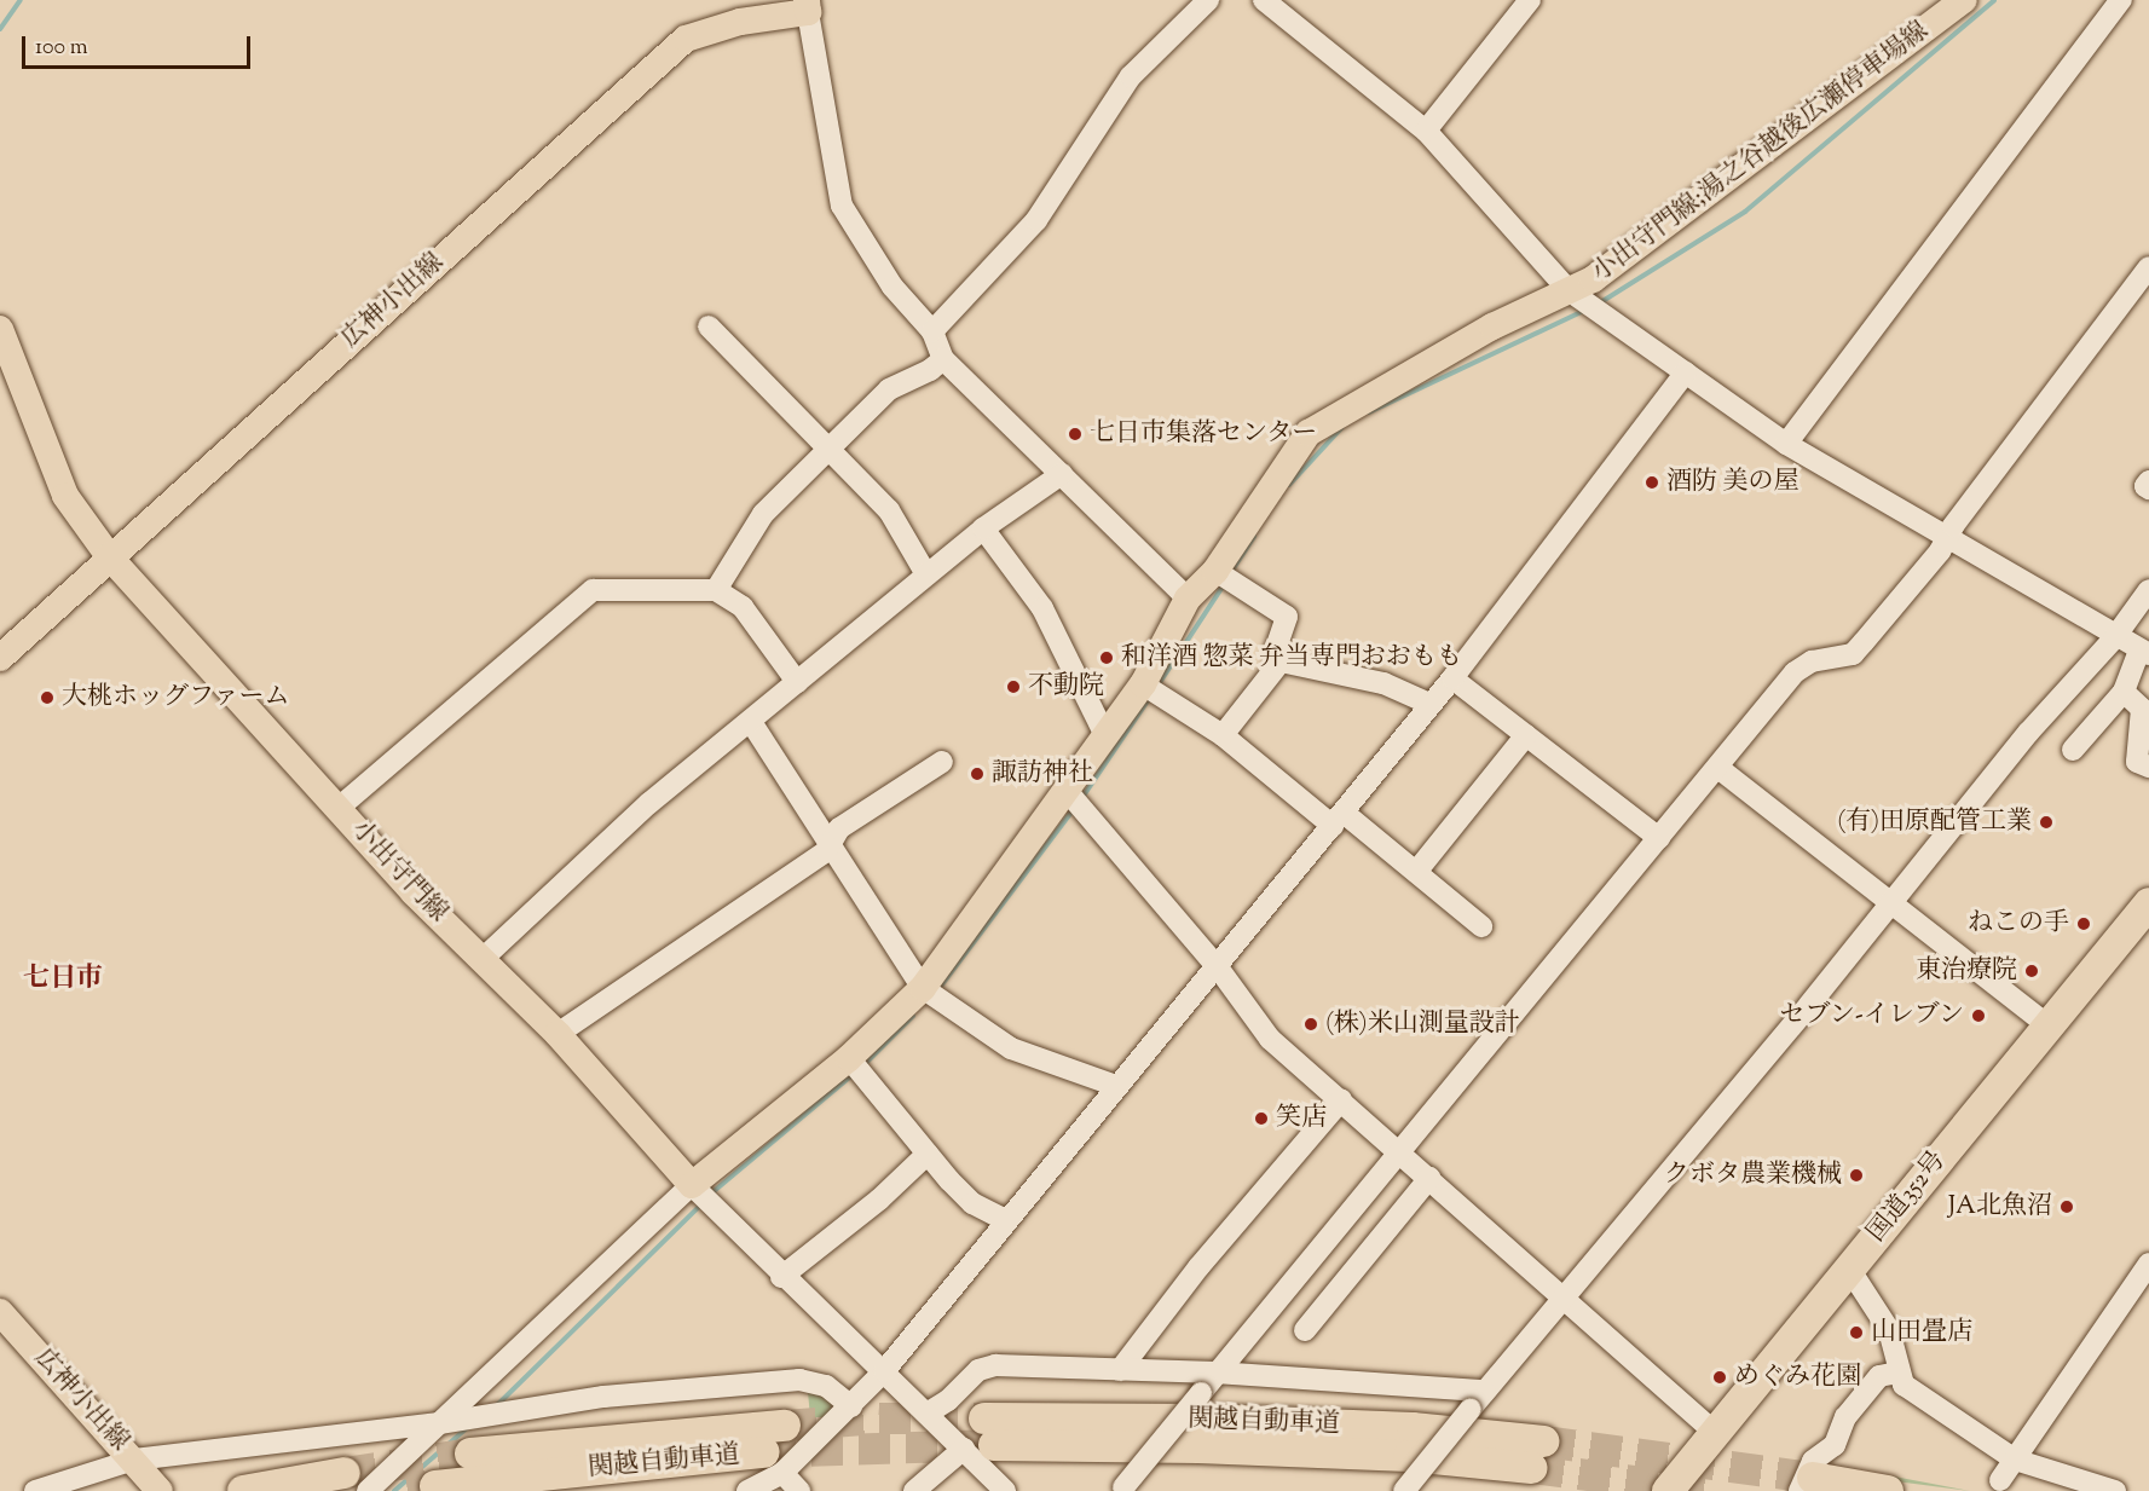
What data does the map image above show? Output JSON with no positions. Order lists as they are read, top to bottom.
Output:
{
  "streets": {
    "highway": ["国道352号", "関越自動車道"],
    "main road": ["小出守門線;湯之谷越後広瀬停車場線", "広神小出線", "小出守門線"]
  },
  "crossings": [
    ["小出守門線;湯之谷越後広瀬停車場線", "小出守門線"],
    ["広神小出線", "小出守門線"]
  ],
  "districts": ["七日市"],
  "places": [
    "七日市集落センター",
    "酒防 美の屋",
    "和洋酒 惣菜 弁当専門おおもも",
    "不動院",
    "大桃ホッグファーム",
    "諏訪神社",
    "(有)田原配管工業",
    "ねこの手",
    "東治療院",
    "セブン-イレブン",
    "(株)米山測量設計",
    "笑店",
    "クボタ農業機械",
    "JA北魚沼",
    "山田畳店",
    "めぐみ花園"
  ],
  "scale_bar": "100 m"
}
